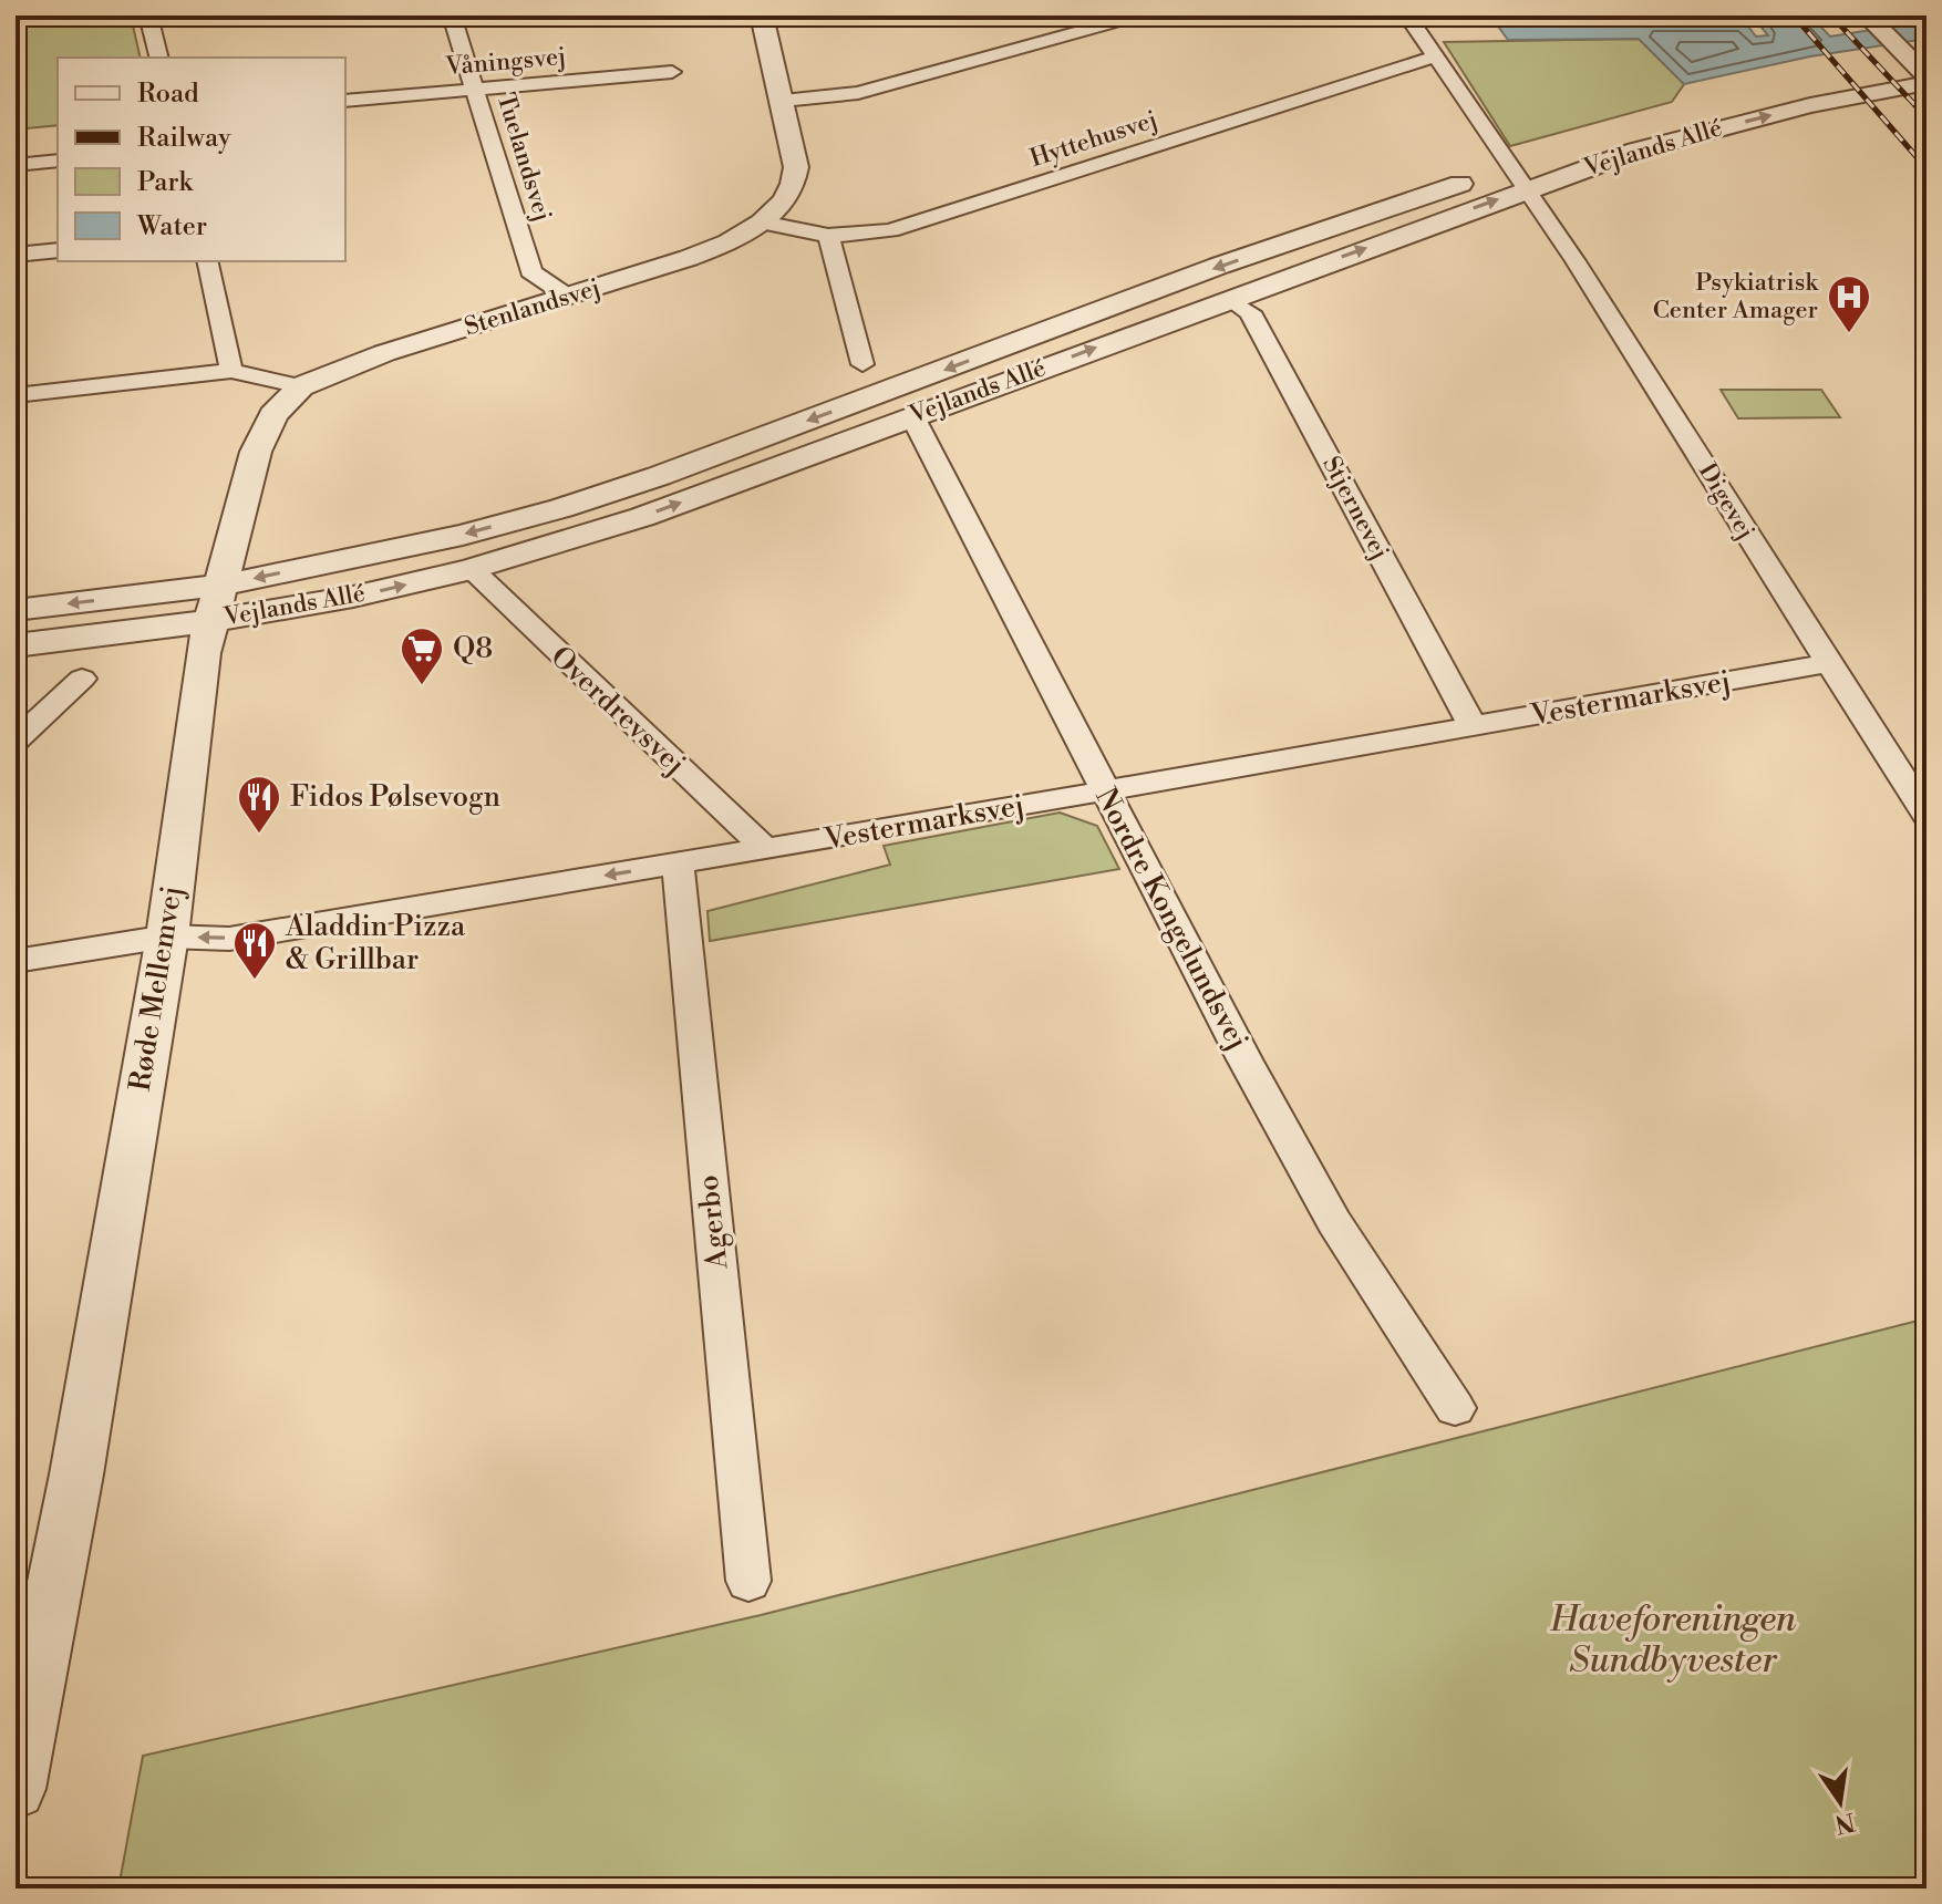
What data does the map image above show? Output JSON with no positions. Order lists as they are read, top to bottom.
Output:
{
  "streets": {
    "street": [
      "Våningsvej",
      "Hyttehusvej",
      "Vejlands Allé",
      "Tuelandsvej",
      "Stenlandsvej",
      "Digevej",
      "Stjernevej",
      "Vestermarksvej",
      "Overdrevsvej",
      "Nordre Kongelundsvej",
      "Røde Mellemvej",
      "Agerbo"
    ]
  },
  "crossings": [
    ["Våningsvej", "Tuelandsvej"],
    ["Hyttehusvej", "Stenlandsvej"],
    ["Hyttehusvej", "Digevej"],
    ["Vejlands Allé", "Digevej"],
    ["Vejlands Allé", "Stjernevej"],
    ["Vejlands Allé", "Overdrevsvej"],
    ["Vejlands Allé", "Nordre Kongelundsvej"],
    ["Vejlands Allé", "Røde Mellemvej"],
    ["Tuelandsvej", "Stenlandsvej"],
    ["Stenlandsvej", "Røde Mellemvej"],
    ["Digevej", "Vestermarksvej"],
    ["Stjernevej", "Vestermarksvej"],
    ["Vestermarksvej", "Overdrevsvej"],
    ["Vestermarksvej", "Nordre Kongelundsvej"],
    ["Vestermarksvej", "Røde Mellemvej"],
    ["Vestermarksvej", "Agerbo"]
  ],
  "parks": ["Haveforeningen Sundbyvester"],
  "places": {
    "hospital": ["Psykiatrisk Center Amager"],
    "supermarket": ["Q8"],
    "restaurant": ["Fidos Pølsevogn", "Aladdin Pizza & Grillbar"]
  },
  "legend": [
    "Road",
    "Railway",
    "Park",
    "Water"
  ],
  "north": "bottom"
}
